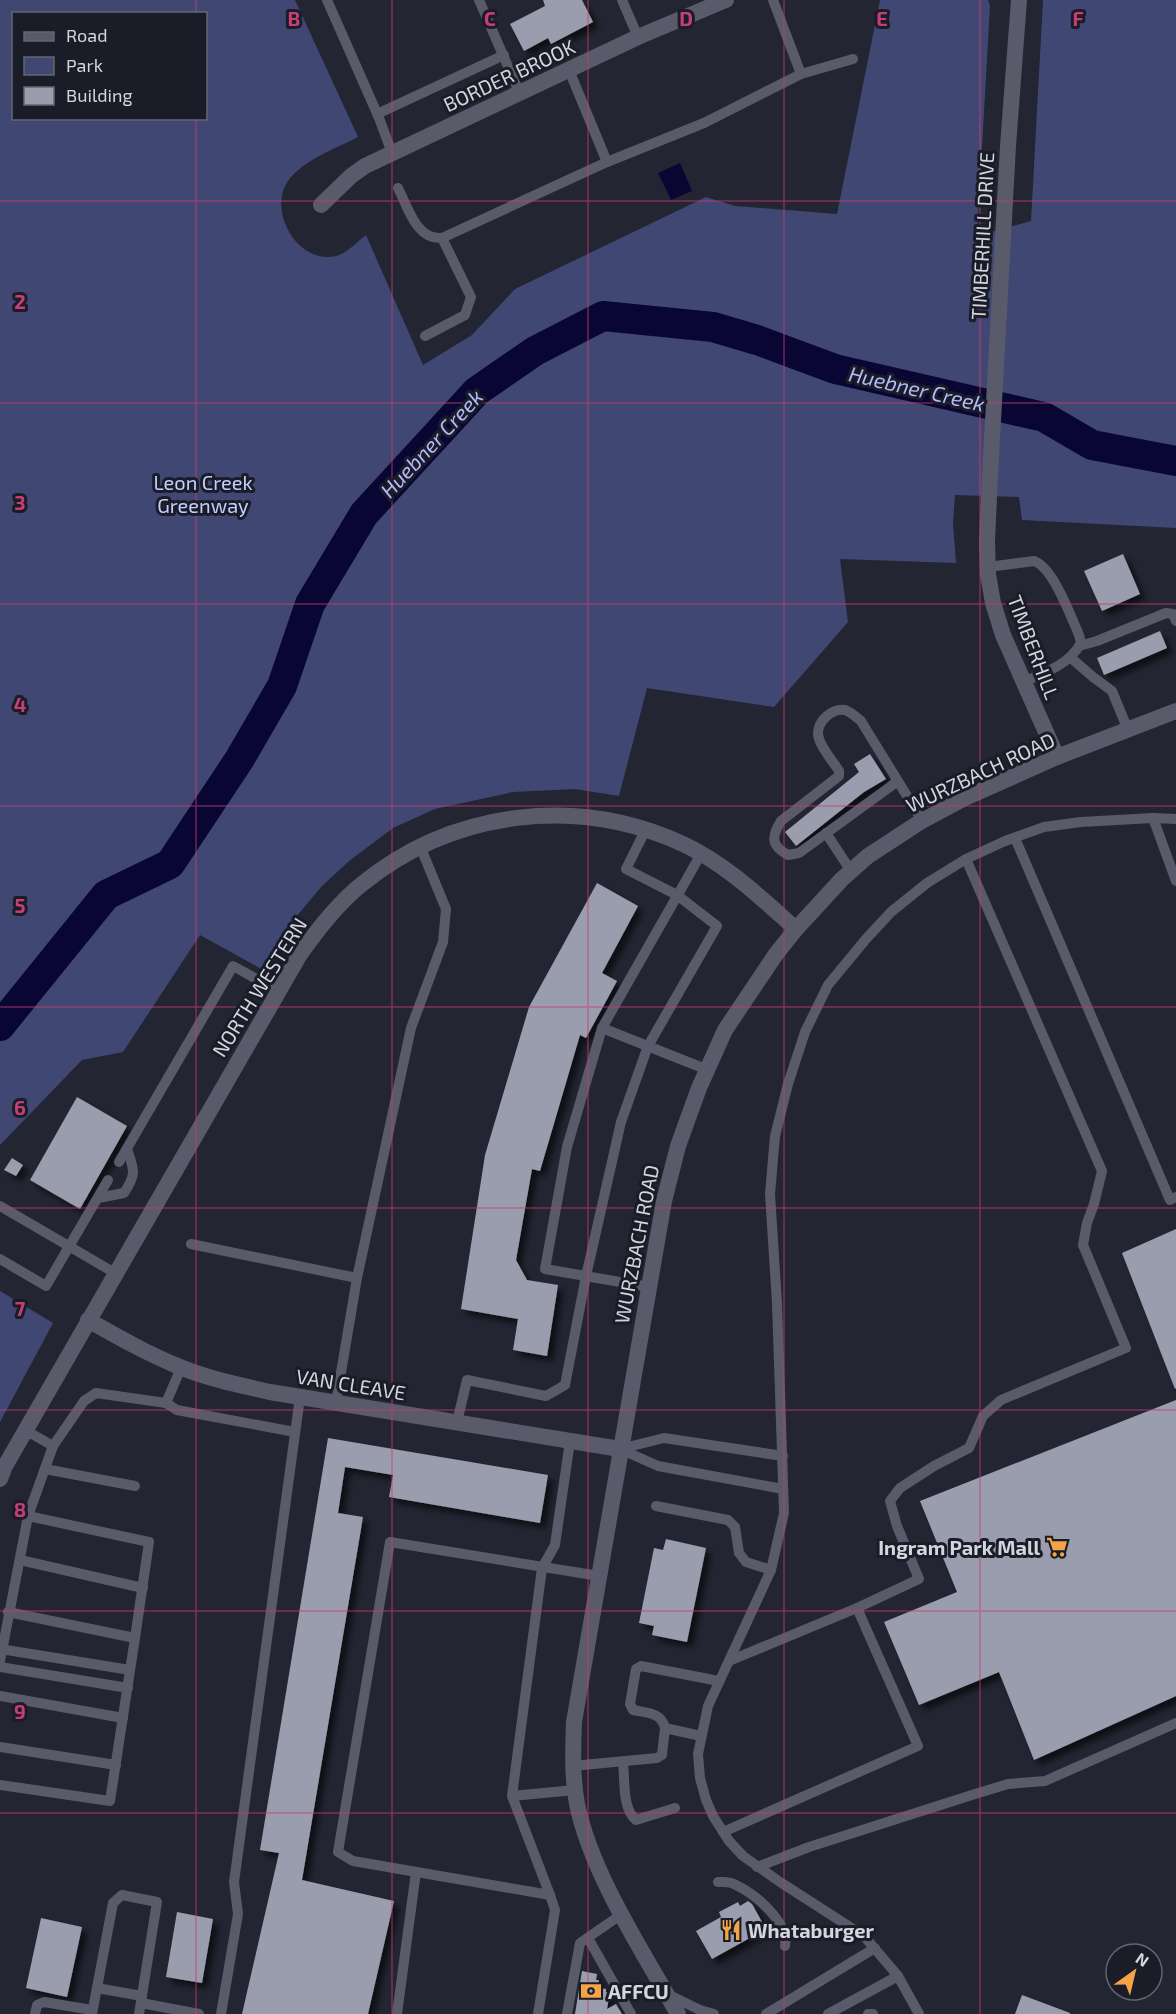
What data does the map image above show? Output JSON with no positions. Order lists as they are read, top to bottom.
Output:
{
  "streets": {
    "street": [
      "BORDER BROOK",
      "TIMBERHILL DRIVE",
      "TIMBERHILL",
      "WURZBACH ROAD",
      "NORTH WESTERN",
      "VAN CLEAVE"
    ]
  },
  "crossings": [
    ["TIMBERHILL DRIVE", "TIMBERHILL"],
    ["TIMBERHILL", "WURZBACH ROAD"],
    ["WURZBACH ROAD", "NORTH WESTERN"],
    ["WURZBACH ROAD", "VAN CLEAVE"],
    ["NORTH WESTERN", "VAN CLEAVE"]
  ],
  "water": ["Huebner Creek"],
  "parks": ["Leon Creek Greenway"],
  "places": {
    "supermarket": ["Ingram Park Mall"],
    "restaurant": ["Whataburger"],
    "bank": ["AFFCU"]
  },
  "legend": ["Road", "Park", "Building"],
  "north": "top right",
  "grid": {
    "columns": [
      "B",
      "C",
      "D",
      "E",
      "F"
    ],
    "rows": [
      "2",
      "3",
      "4",
      "5",
      "6",
      "7",
      "8",
      "9"
    ]
  }
}
